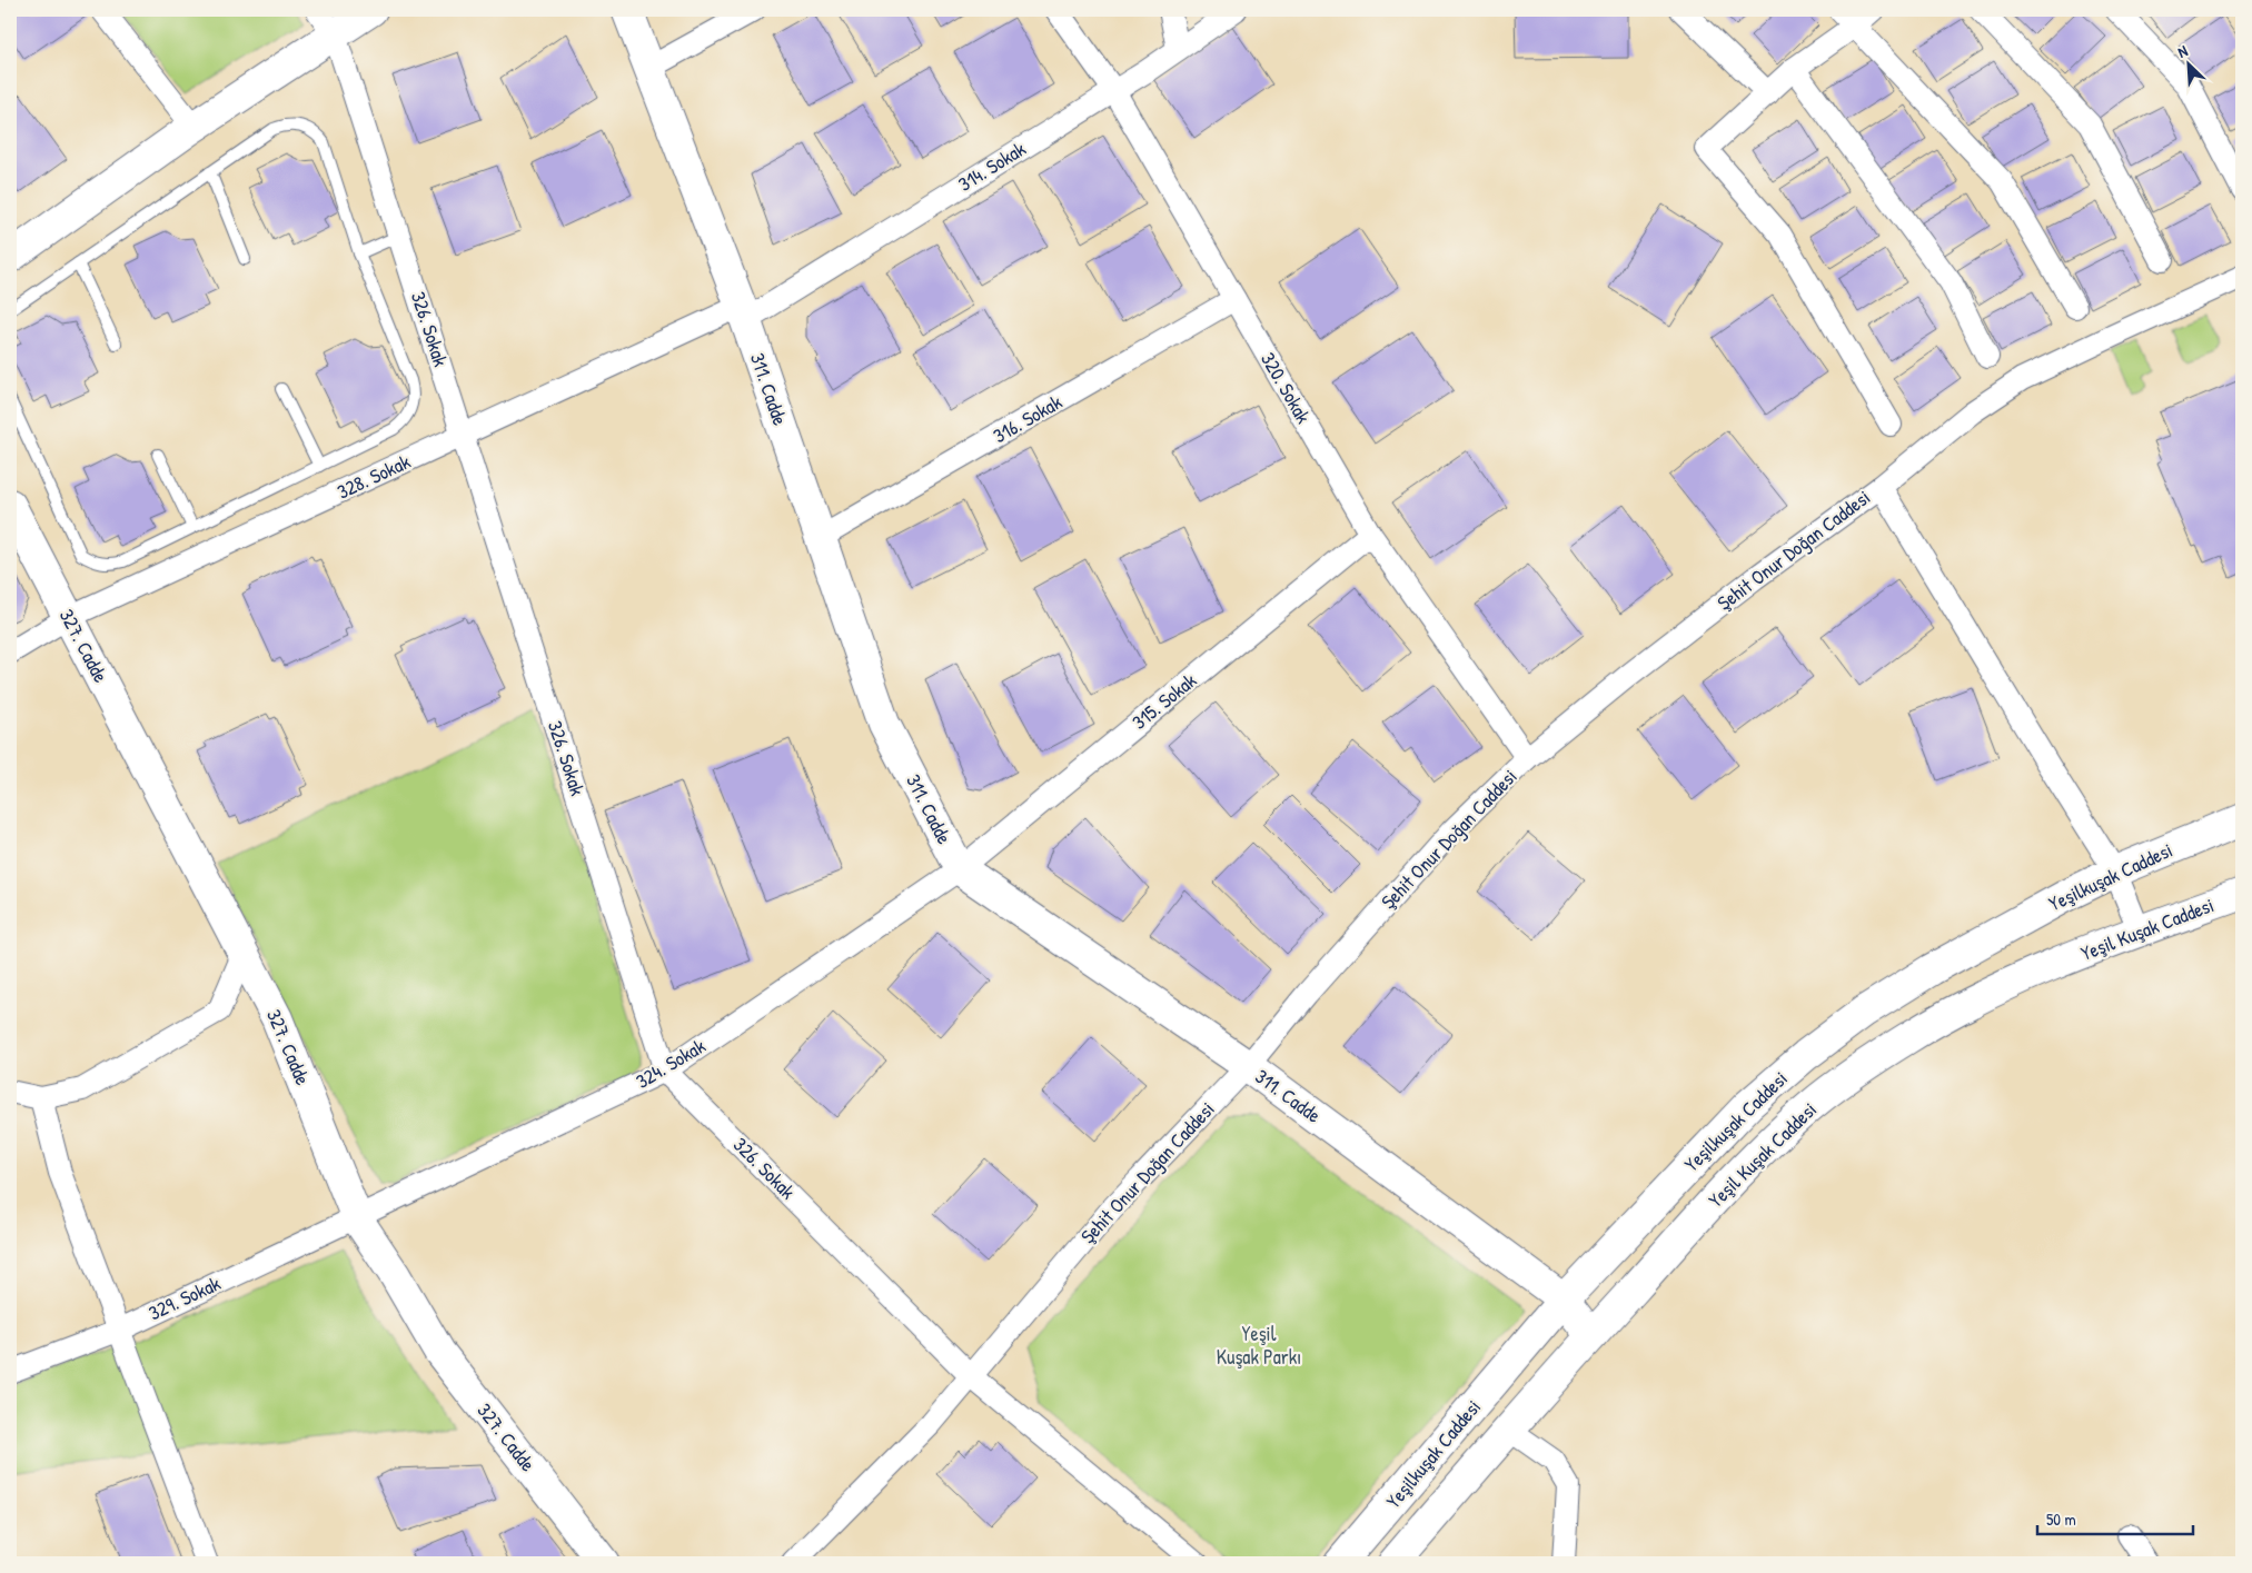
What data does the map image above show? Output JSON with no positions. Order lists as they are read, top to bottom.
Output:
{
  "streets": {
    "street": [
      "314. Sokak",
      "326. Sokak",
      "320. Sokak",
      "311. Cadde",
      "316. Sokak",
      "328. Sokak",
      "Şehit Onur Doğan Caddesi",
      "327. Cadde",
      "315. Sokak",
      "Yeşilkuşak Caddesi",
      "Yeşil Kuşak Caddesi",
      "324. Sokak",
      "329. Sokak"
    ]
  },
  "crossings": [
    ["314. Sokak", "320. Sokak"],
    ["314. Sokak", "311. Cadde"],
    ["314. Sokak", "328. Sokak"],
    ["326. Sokak", "328. Sokak"],
    ["326. Sokak", "Şehit Onur Doğan Caddesi"],
    ["326. Sokak", "324. Sokak"],
    ["320. Sokak", "316. Sokak"],
    ["320. Sokak", "Şehit Onur Doğan Caddesi"],
    ["320. Sokak", "315. Sokak"],
    ["311. Cadde", "316. Sokak"],
    ["311. Cadde", "328. Sokak"],
    ["311. Cadde", "Şehit Onur Doğan Caddesi"],
    ["311. Cadde", "315. Sokak"],
    ["311. Cadde", "Yeşilkuşak Caddesi"],
    ["311. Cadde", "Yeşil Kuşak Caddesi"],
    ["311. Cadde", "324. Sokak"],
    ["328. Sokak", "327. Cadde"],
    ["327. Cadde", "324. Sokak"],
    ["327. Cadde", "329. Sokak"],
    ["315. Sokak", "324. Sokak"],
    ["324. Sokak", "329. Sokak"]
  ],
  "parks": ["Yeşil Kuşak Parkı"],
  "scale_bar": "50 m",
  "north": "top left"
}
